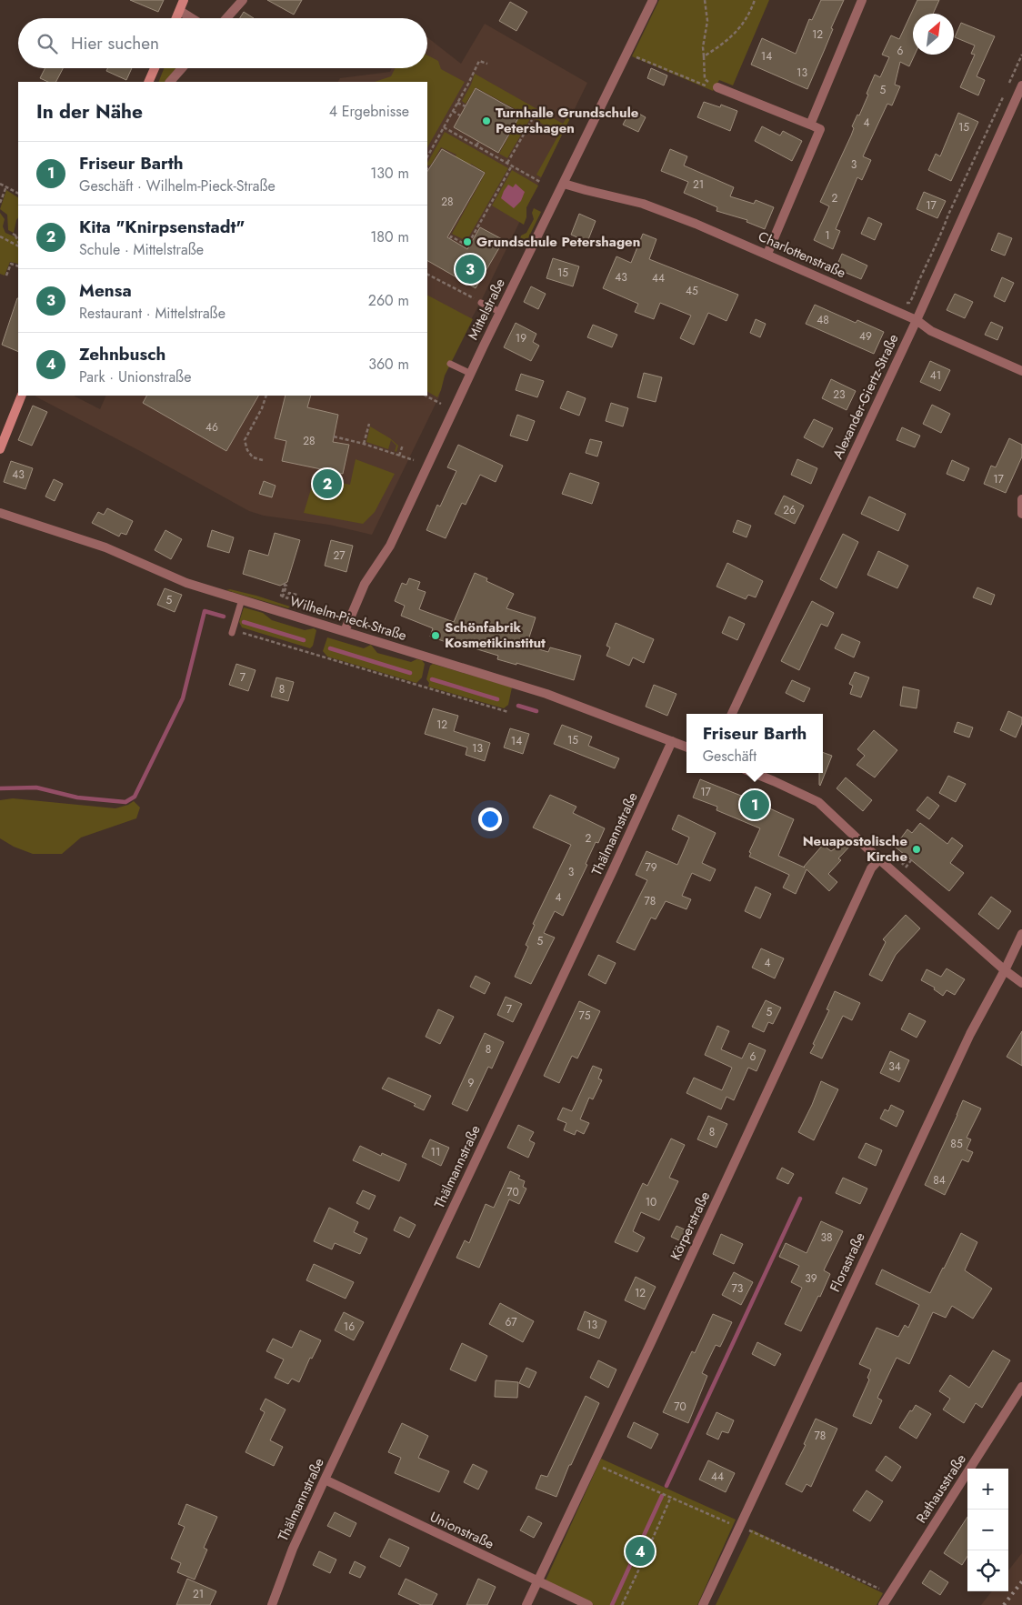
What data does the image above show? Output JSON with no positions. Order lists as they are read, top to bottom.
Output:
{
  "streets": {
    "street": [
      "Charlottenstraße",
      "Mittelstraße",
      "Alexander-Giertz-Straße",
      "Wilhelm-Pieck-Straße",
      "Thälmannstraße",
      "Körperstraße",
      "Florastraße",
      "Rathausstraße",
      "Unionstraße"
    ]
  },
  "crossings": [
    ["Charlottenstraße", "Mittelstraße"],
    ["Charlottenstraße", "Alexander-Giertz-Straße"],
    ["Mittelstraße", "Wilhelm-Pieck-Straße"],
    ["Wilhelm-Pieck-Straße", "Thälmannstraße"],
    ["Thälmannstraße", "Unionstraße"],
    ["Körperstraße", "Unionstraße"]
  ],
  "places": [
    "Turnhalle Grundschule Petershagen",
    "Grundschule Petershagen",
    "Schönfabrik Kosmetikinstitut",
    "Neuapostolische Kirche"
  ],
  "house_numbers": [
    "12",
    "6",
    "14",
    "13",
    "5",
    "4",
    "15",
    "3",
    "21",
    "2",
    "28",
    "17",
    "1",
    "15",
    "43",
    "44",
    "45",
    "48",
    "49",
    "19",
    "41",
    "23",
    "46",
    "28",
    "43",
    "17",
    "26",
    "27",
    "5",
    "7",
    "8",
    "12",
    "15",
    "14",
    "13",
    "17",
    "2",
    "79",
    "3",
    "4",
    "78",
    "5",
    "4",
    "7",
    "5",
    "75",
    "8",
    "6",
    "34",
    "9",
    "8",
    "85",
    "11",
    "84",
    "70",
    "10",
    "38",
    "39",
    "73",
    "12",
    "67",
    "13",
    "16",
    "70",
    "78",
    "44",
    "21"
  ],
  "north": "top right",
  "page": {
    "search": "Hier suchen",
    "heading": ["In der Nähe", "4 Ergebnisse"],
    "list": [
      {
        "mark": "1",
        "name": "Friseur Barth",
        "note": "Geschäft · Wilhelm-Pieck-Straße",
        "value": "130 m"
      },
      {
        "mark": "2",
        "name": "Kita \"Knirpsenstadt\"",
        "note": "Schule · Mittelstraße",
        "value": "180 m"
      },
      {
        "mark": "3",
        "name": "Mensa",
        "note": "Restaurant · Mittelstraße",
        "value": "260 m"
      },
      {
        "mark": "4",
        "name": "Zehnbusch",
        "note": "Park · Unionstraße",
        "value": "360 m"
      }
    ],
    "pins": [
      "3",
      "2",
      "1",
      "4"
    ],
    "popup": ["Friseur Barth", "Geschäft"],
    "map_buttons": ["+", "−"]
  }
}
